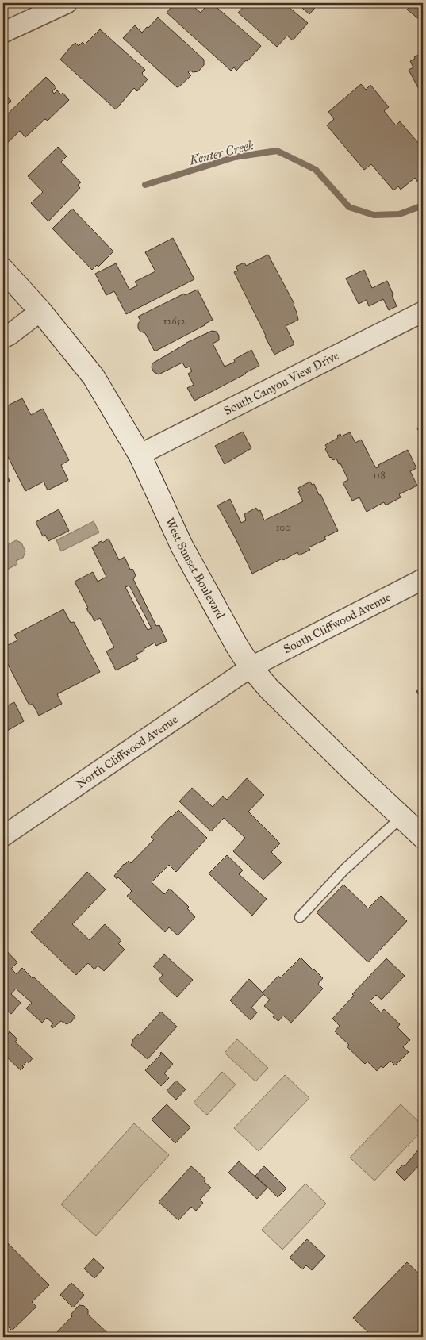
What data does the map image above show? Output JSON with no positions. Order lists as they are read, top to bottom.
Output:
{
  "streets": {
    "main road": ["West Sunset Boulevard"],
    "street": ["South Canyon View Drive", "South Cliffwood Avenue", "North Cliffwood Avenue"]
  },
  "crossings": [
    ["South Canyon View Drive", "West Sunset Boulevard"],
    ["West Sunset Boulevard", "South Cliffwood Avenue"],
    ["West Sunset Boulevard", "North Cliffwood Avenue"],
    ["South Cliffwood Avenue", "North Cliffwood Avenue"]
  ],
  "water": ["Kenter Creek"],
  "house_numbers": ["12652", "118", "100"]
}
